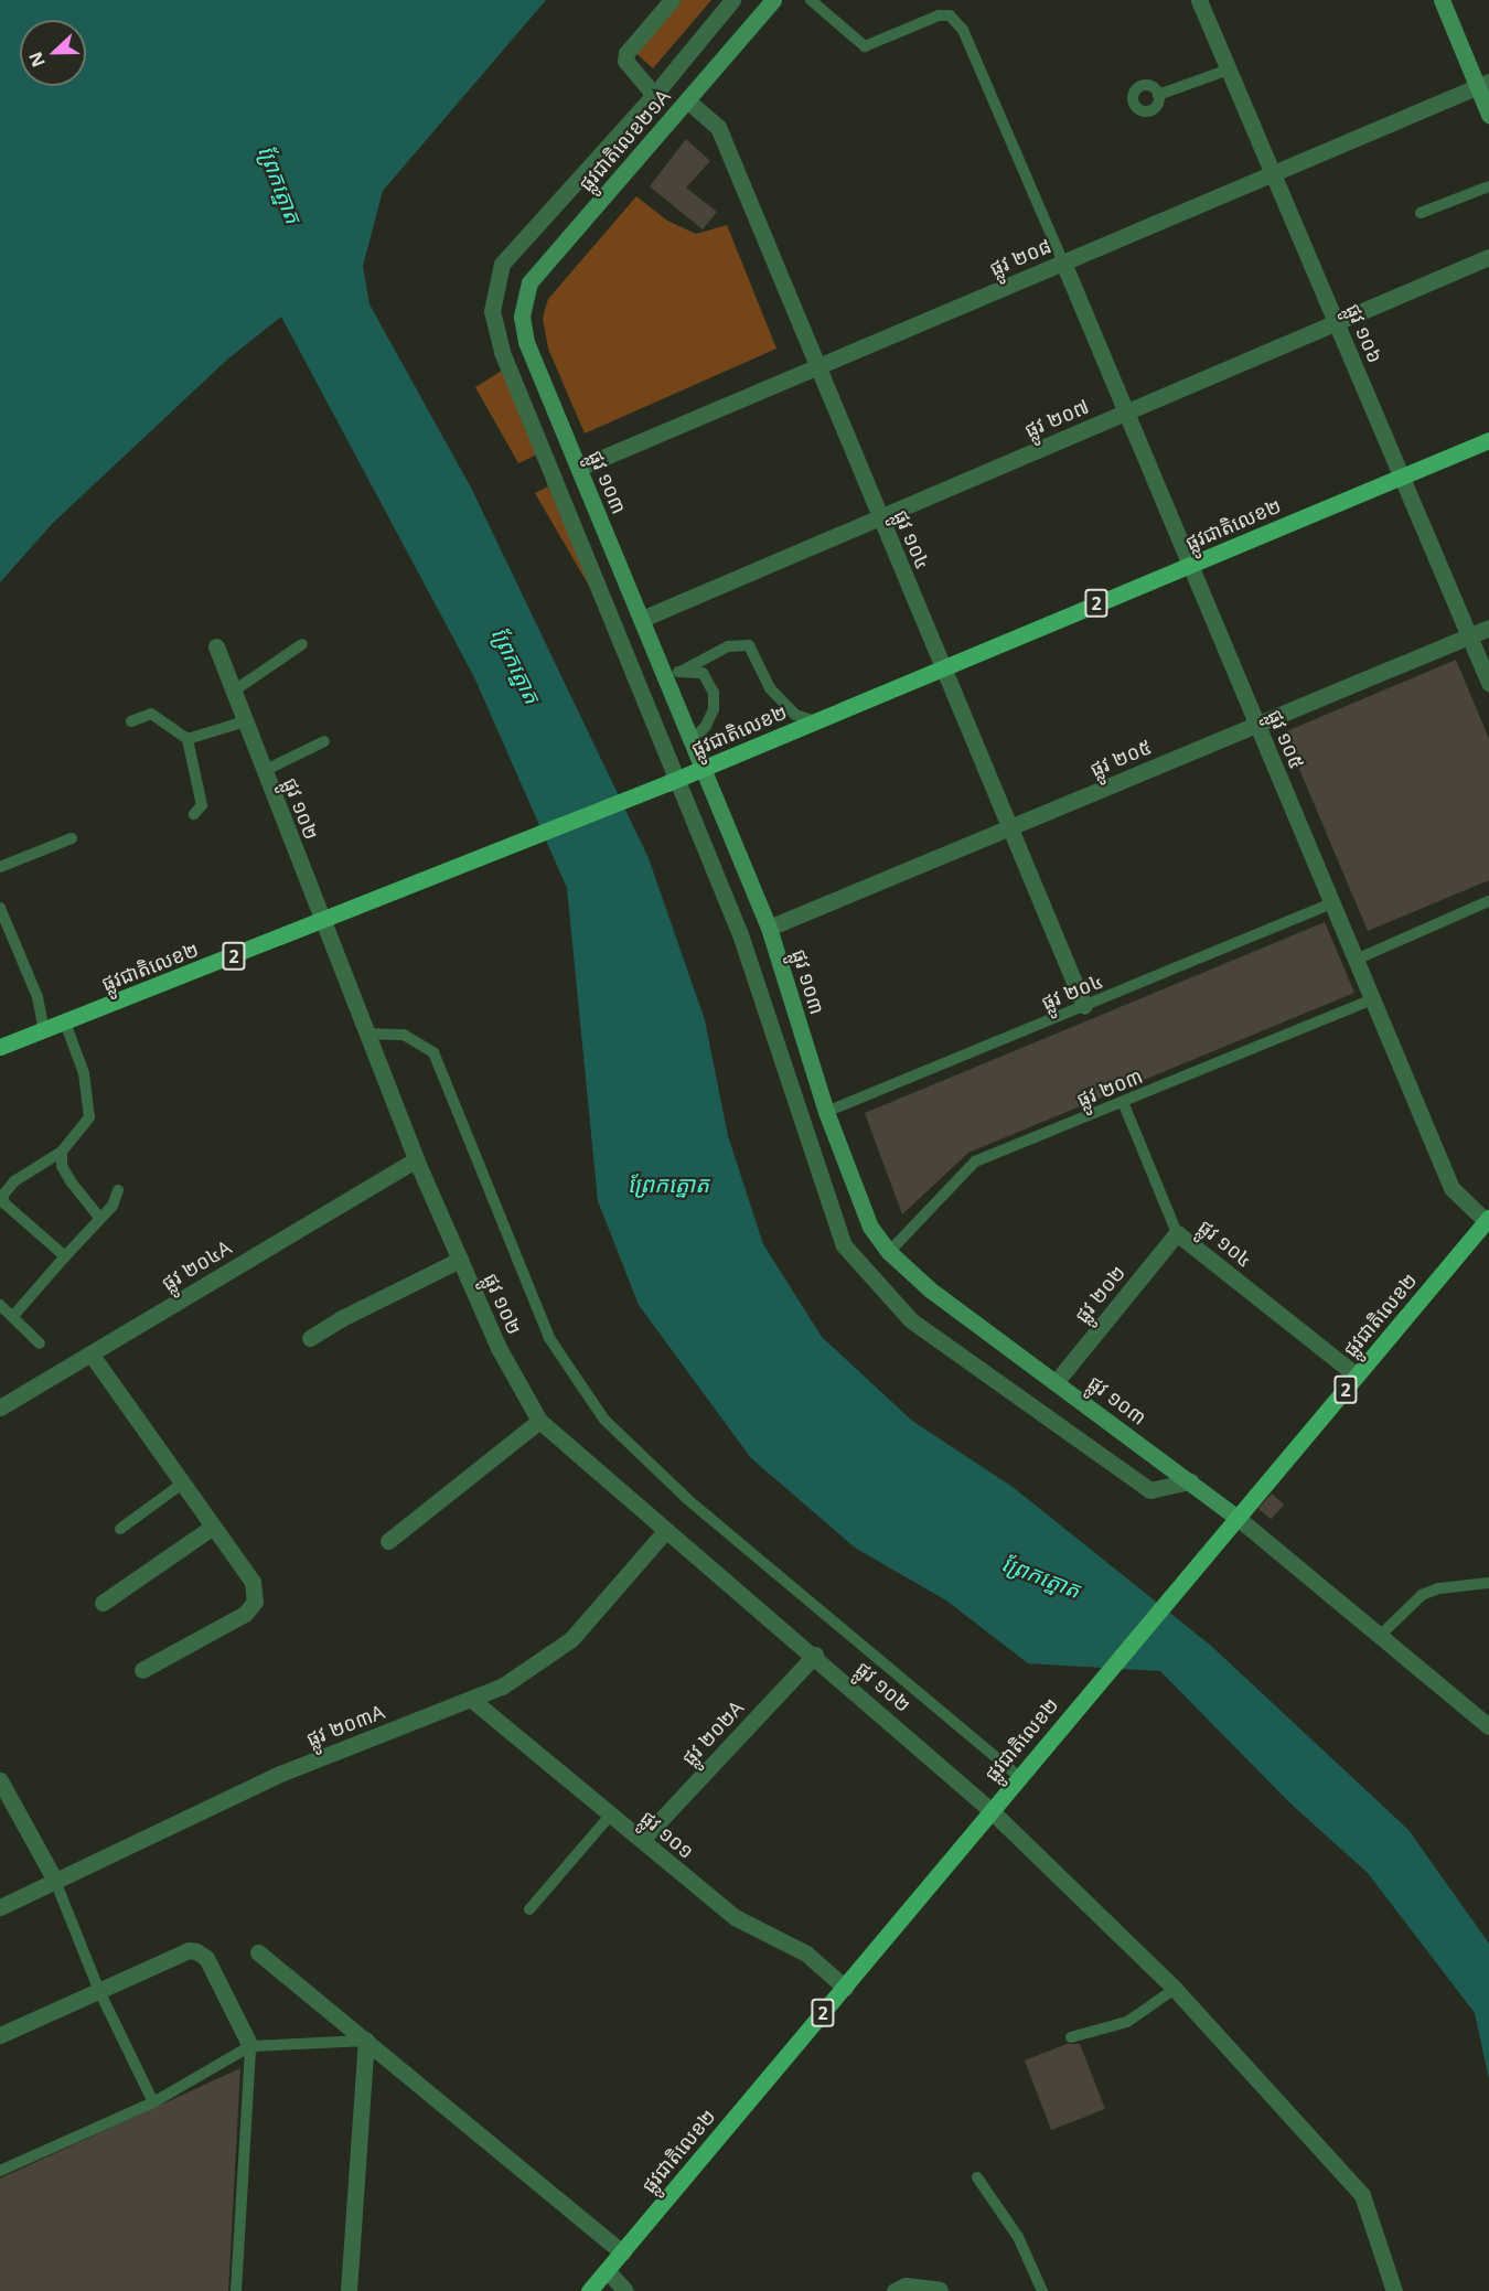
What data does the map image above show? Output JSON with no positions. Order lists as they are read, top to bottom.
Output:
{
  "streets": {
    "main road": ["ផ្លូវជាតិលេខ២", "2"],
    "street": [
      "ផ្លូវជាតិលេខ២១A",
      "ផ្លូវ ២០៨",
      "ផ្លូវ ១០៦",
      "ផ្លូវ ២០៧",
      "ផ្លូវ ១០៣",
      "ផ្លូវ ១០៤",
      "ផ្លូវ ១០៥",
      "ផ្លូវ ២០៥",
      "ផ្លូវ ១០២",
      "ផ្លូវ ២០៤A",
      "ផ្លូវ ២០២",
      "ផ្លូវ ២០៣A",
      "ផ្លូវ ២០២A",
      "ផ្លូវ ១០១"
    ],
    "lane": ["ផ្លូវ ២០៤", "ផ្លូវ ២០៣"]
  },
  "crossings": [
    ["ផ្លូវជាតិលេខ២១A", "ផ្លូវ ១០៣"],
    ["ផ្លូវជាតិលេខ២១A", "ផ្លូវ ១០៤"],
    ["ផ្លូវ ២០៨", "ផ្លូវ ១០៦"],
    ["ផ្លូវ ២០៨", "ផ្លូវ ១០៣"],
    ["ផ្លូវ ២០៨", "ផ្លូវ ១០៤"],
    ["ផ្លូវ ២០៨", "ផ្លូវ ១០៥"],
    ["ផ្លូវ ១០៦", "ផ្លូវ ២០៧"],
    ["ផ្លូវ ១០៦", "ផ្លូវជាតិលេខ២"],
    ["ផ្លូវ ១០៦", "ផ្លូវ ២០៥"],
    ["ផ្លូវ ២០៧", "ផ្លូវ ១០៣"],
    ["ផ្លូវ ២០៧", "ផ្លូវ ១០៤"],
    ["ផ្លូវ ២០៧", "ផ្លូវ ១០៥"],
    ["ផ្លូវ ១០៣", "ផ្លូវជាតិលេខ២"],
    ["ផ្លូវ ១០៣", "ផ្លូវ ២០៥"],
    ["ផ្លូវ ១០៣", "ផ្លូវ ២០៤"],
    ["ផ្លូវ ១០៣", "ផ្លូវ ២០៣"],
    ["ផ្លូវ ១០៣", "ផ្លូវ ២០២"],
    ["ផ្លូវជាតិលេខ២", "ផ្លូវ ១០៤"],
    ["ផ្លូវជាតិលេខ២", "ផ្លូវ ១០៥"],
    ["ផ្លូវជាតិលេខ២", "ផ្លូវ ១០២"],
    ["ផ្លូវជាតិលេខ២", "ផ្លូវ ១០១"],
    ["ផ្លូវ ១០៤", "ផ្លូវ ២០៥"],
    ["ផ្លូវ ១០៤", "ផ្លូវ ២០៤"],
    ["ផ្លូវ ១០៤", "ផ្លូវ ២០៣"],
    ["ផ្លូវ ១០៤", "ផ្លូវ ២០២"],
    ["ផ្លូវ ១០៥", "ផ្លូវ ២០៥"],
    ["ផ្លូវ ១០៥", "ផ្លូវ ២០៤"],
    ["ផ្លូវ ១០៥", "ផ្លូវ ២០៣"],
    ["ផ្លូវ ១០២", "ផ្លូវ ២០៤A"],
    ["ផ្លូវ ១០២", "ផ្លូវ ២០៣A"],
    ["ផ្លូវ ១០២", "ផ្លូវ ២០២A"],
    ["ផ្លូវ ២០៣A", "ផ្លូវ ១០១"],
    ["ផ្លូវ ២០២A", "ផ្លូវ ១០១"]
  ],
  "water": ["ព្រែកត្នោត"],
  "north": "left"
}
